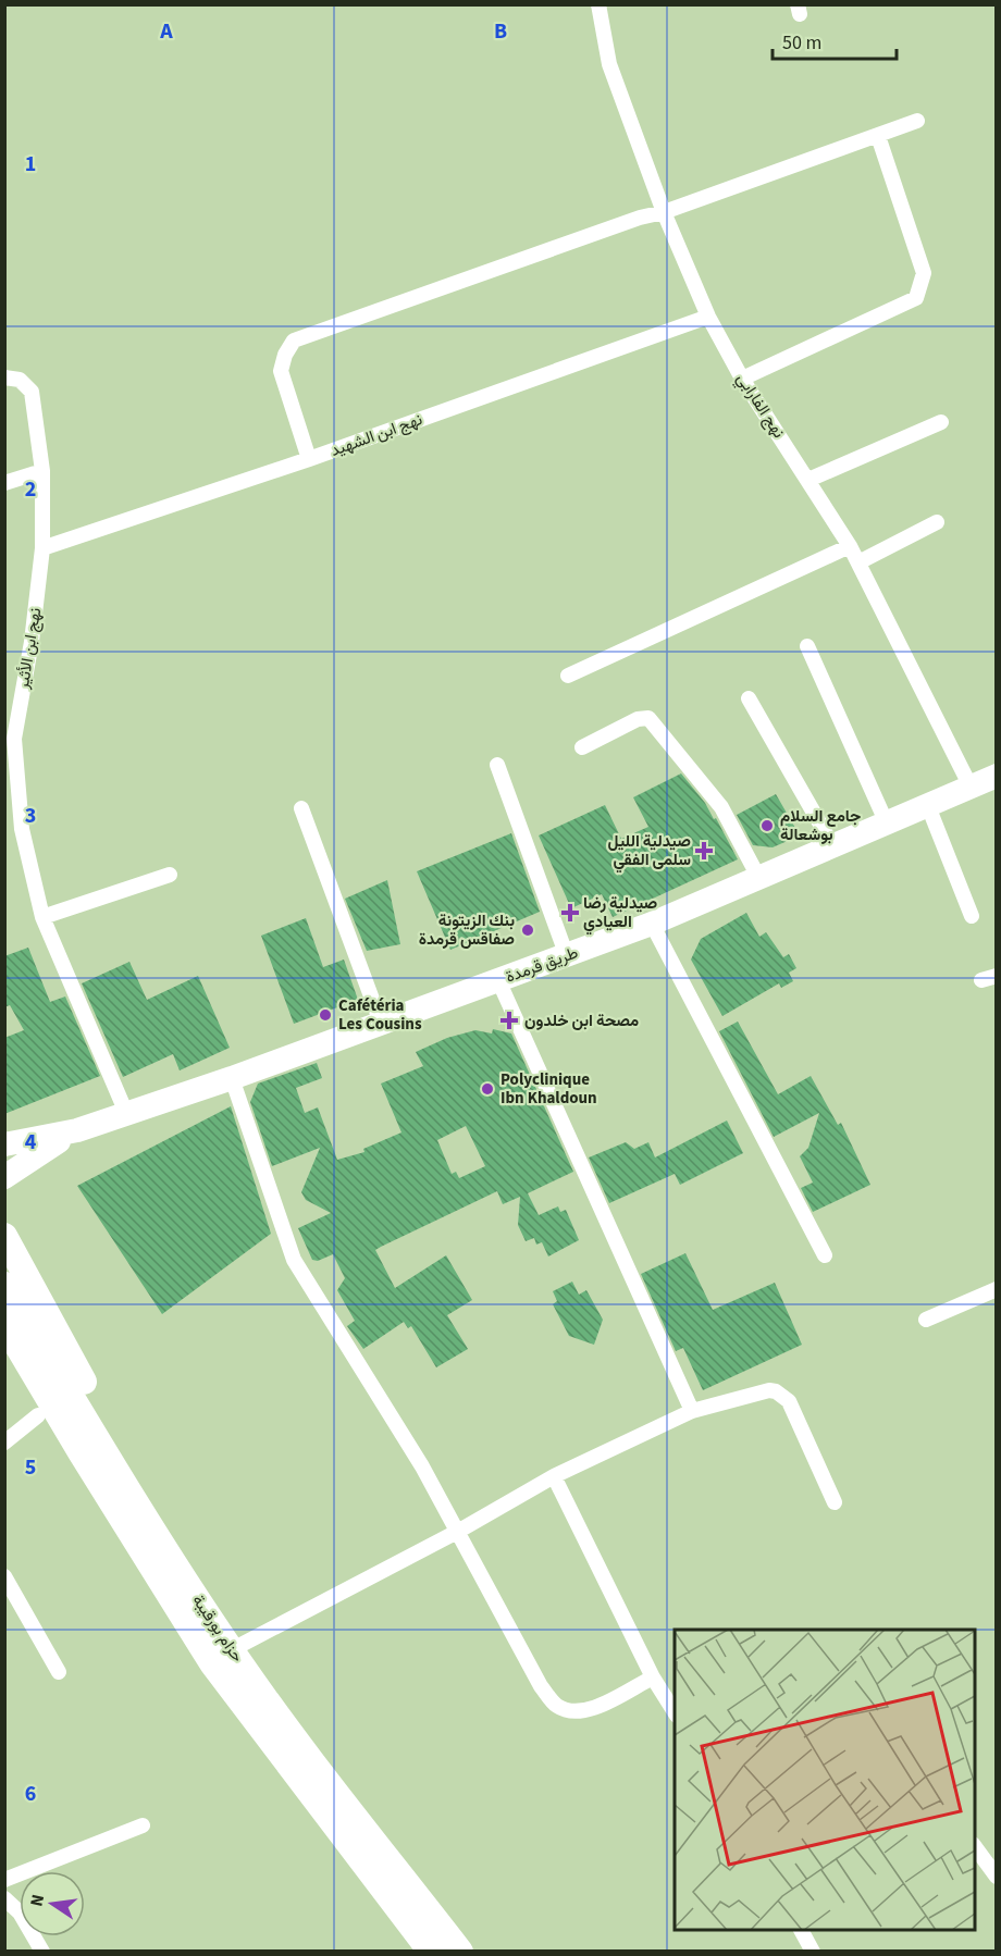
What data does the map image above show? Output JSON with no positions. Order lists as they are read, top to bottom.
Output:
{
  "streets": {
    "highway": ["حزام بورقيبة"],
    "main road": ["طريق قرمدة"],
    "street": ["نهج الفارابي", "نهج ابن الشهيد", "نهج ابن الأثير"]
  },
  "crossings": [
    ["نهج الفارابي", "نهج ابن الشهيد"],
    ["نهج الفارابي", "طريق قرمدة"],
    ["نهج ابن الشهيد", "نهج ابن الأثير"],
    ["نهج ابن الأثير", "طريق قرمدة"]
  ],
  "places": {
    "other": [
      "جامع السلام بوشعالة",
      "بنك الزيتونة صفاقس قرمدة",
      "Cafétéria Les Cousins",
      "Polyclinique Ibn Khaldoun"
    ],
    "health": ["صيدلية الليل سلمى الفقي", "صيدلية رضا العيادي", "مصحة ابن خلدون"]
  },
  "scale_bar": "50 m",
  "north": "left",
  "grid": {
    "columns": ["A", "B"],
    "rows": [
      "1",
      "2",
      "3",
      "4",
      "5",
      "6"
    ]
  }
}
